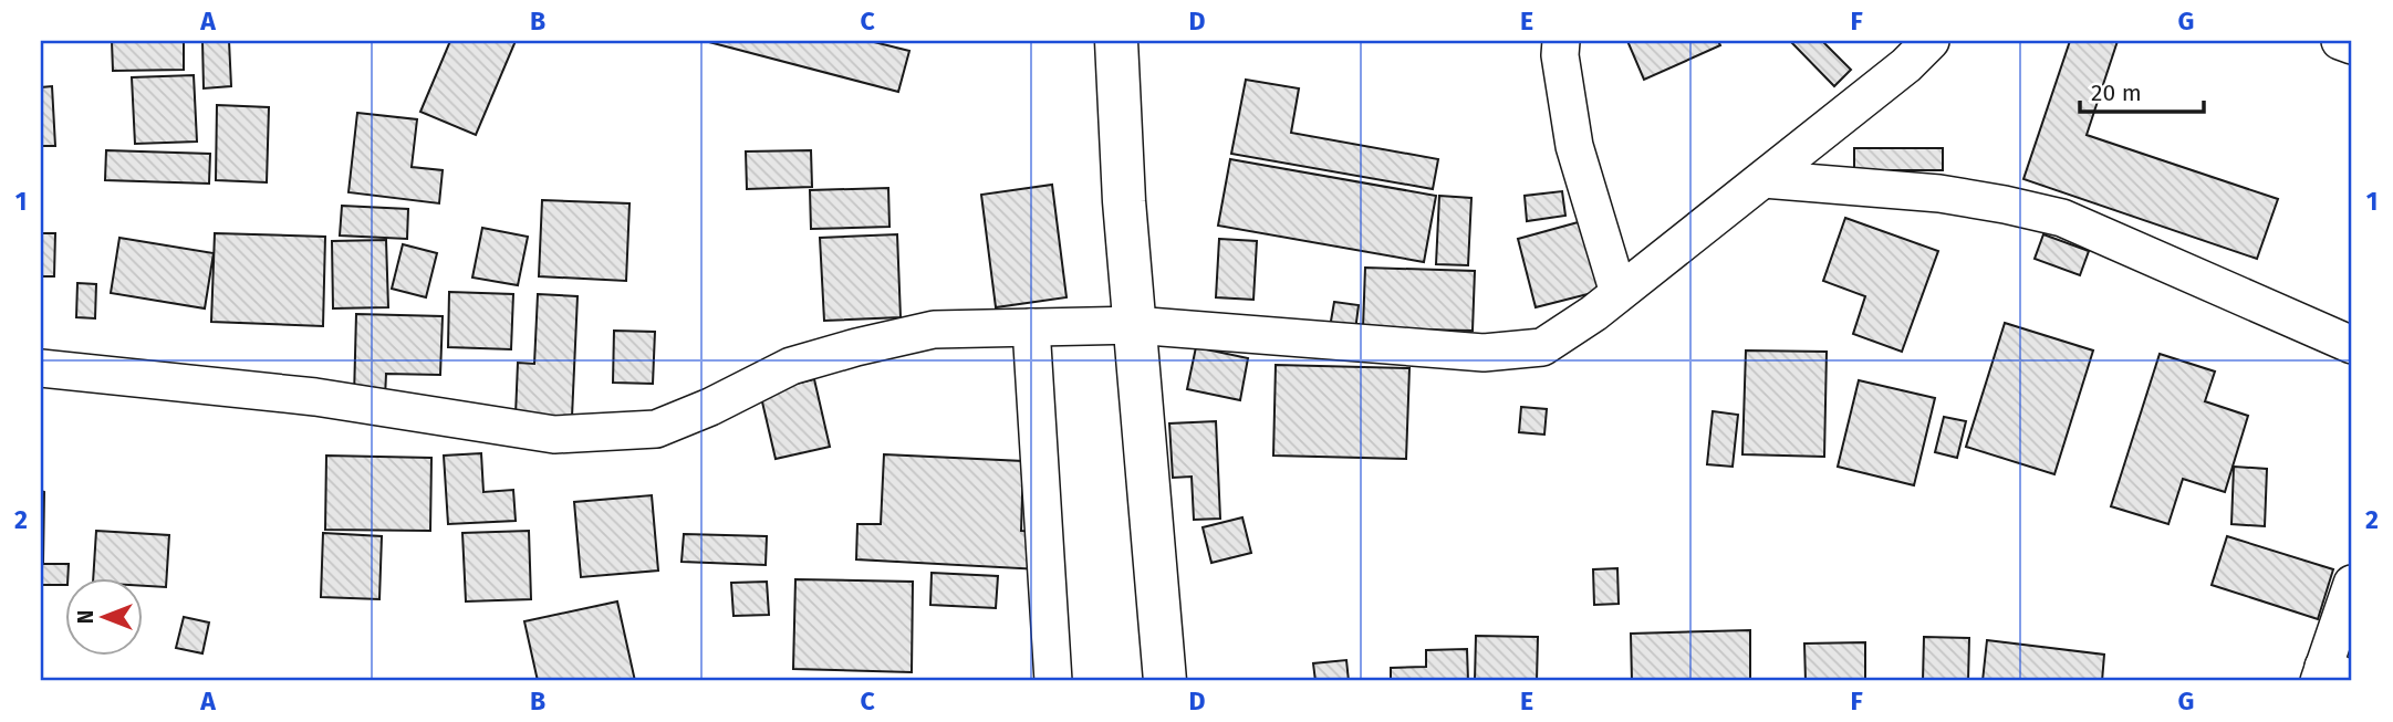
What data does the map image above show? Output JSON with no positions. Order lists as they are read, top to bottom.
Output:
{
  "scale_bar": "20 m",
  "north": "left",
  "grid": {
    "columns": [
      "A",
      "B",
      "C",
      "D",
      "E",
      "F",
      "G"
    ],
    "rows": ["1", "2"]
  }
}
